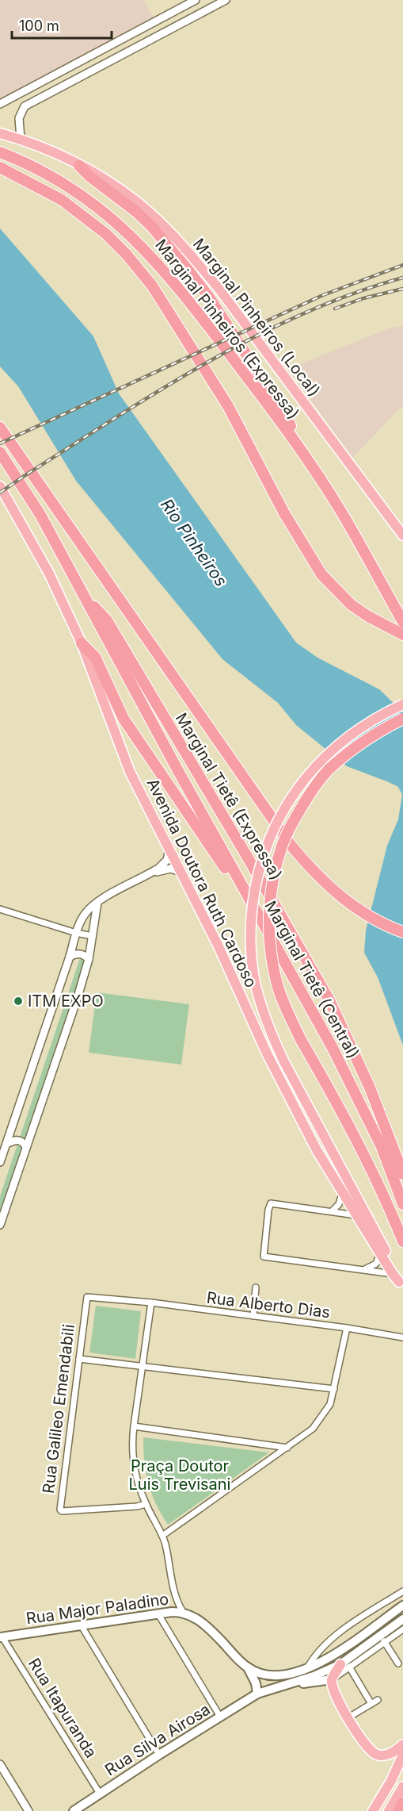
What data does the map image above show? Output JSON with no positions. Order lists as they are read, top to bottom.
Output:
{
  "streets": {
    "highway": [
      "Marginal Pinheiros (Local)",
      "Marginal Pinheiros (Expressa)",
      "Marginal Tietê (Expressa)",
      "Avenida Doutora Ruth Cardoso",
      "Marginal Tietê (Central)"
    ],
    "main road": ["Rua Major Paladino", "Rua Silva Airosa"],
    "street": ["Rua Alberto Dias", "Rua Galileo Emendabili", "Rua Itapuranda"]
  },
  "crossings": [
    ["Marginal Tietê (Expressa)", "Marginal Tietê (Central)"],
    ["Rua Alberto Dias", "Rua Galileo Emendabili"],
    ["Rua Major Paladino", "Rua Itapuranda"],
    ["Rua Itapuranda", "Rua Silva Airosa"]
  ],
  "water": ["Rio Pinheiros"],
  "parks": ["Praça Doutor Luis Trevisani"],
  "places": ["ITM EXPO"],
  "scale_bar": "100 m"
}
